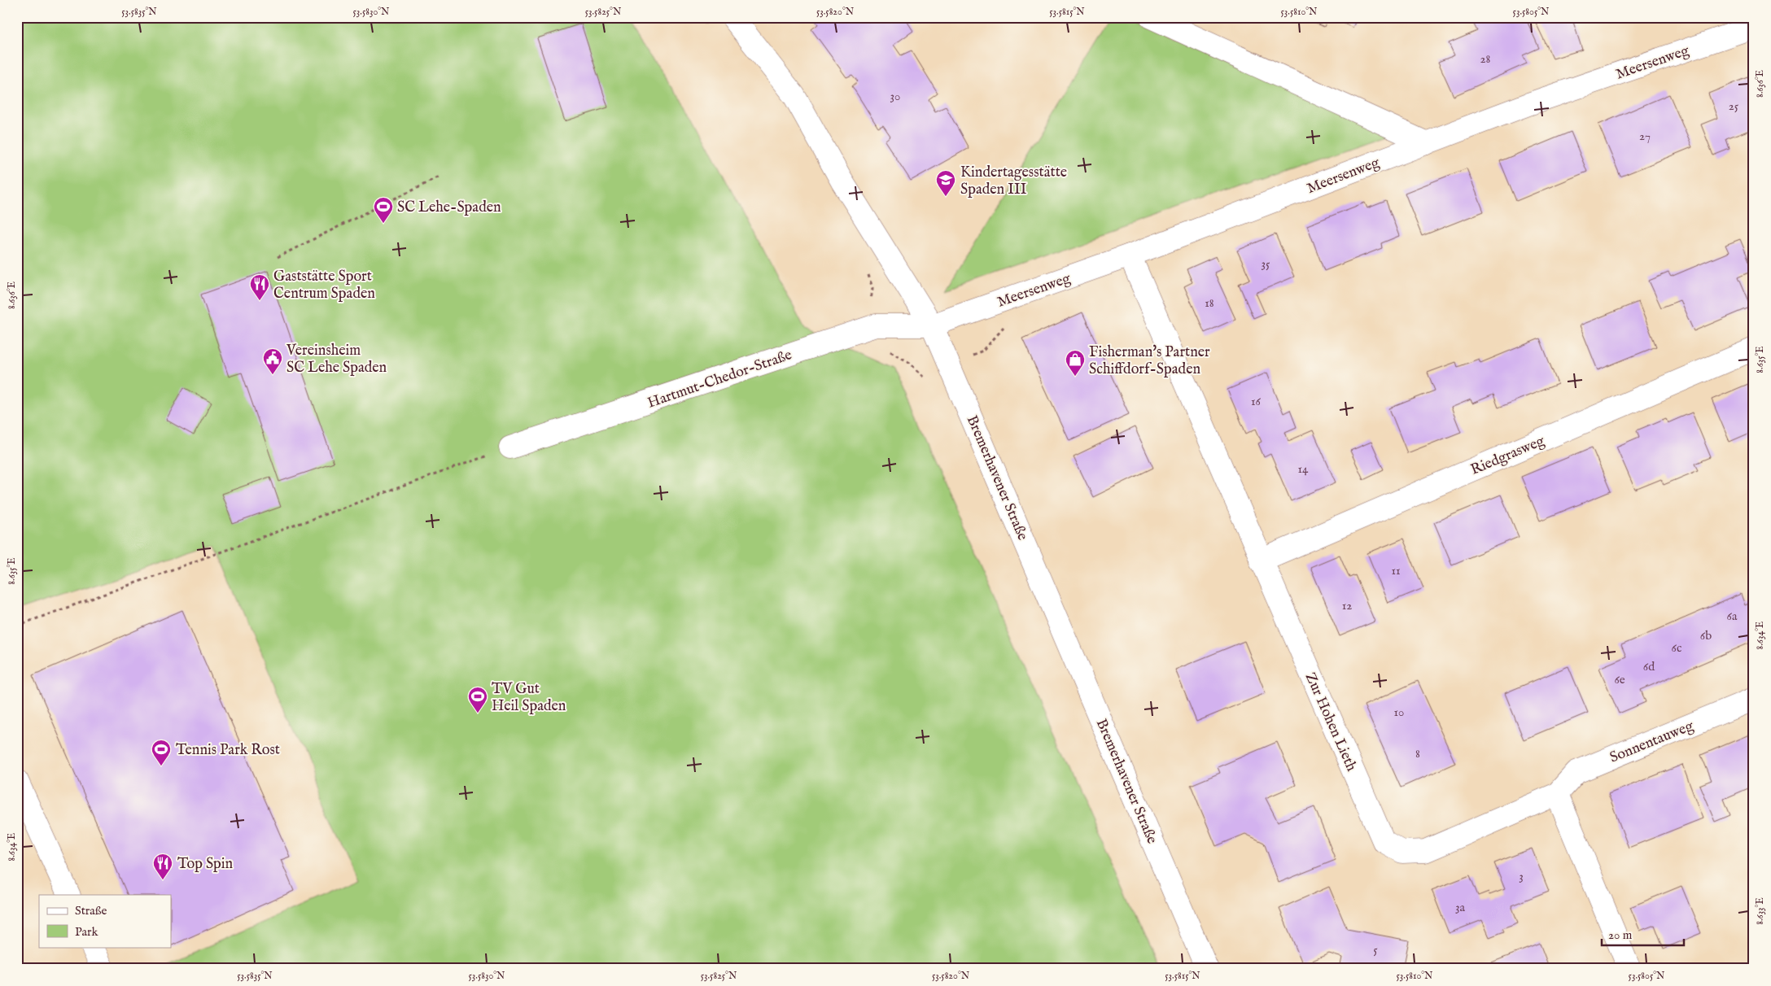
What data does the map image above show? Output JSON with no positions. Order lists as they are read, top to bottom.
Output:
{
  "streets": {
    "street": [
      "Meersenweg",
      "Hartmut-Chedor-Straße",
      "Riedgrasweg",
      "Bremerhavener Straße",
      "Zur Hohen Lieth",
      "Sonnentauweg"
    ]
  },
  "crossings": [
    ["Meersenweg", "Hartmut-Chedor-Straße"],
    ["Meersenweg", "Bremerhavener Straße"],
    ["Meersenweg", "Zur Hohen Lieth"],
    ["Hartmut-Chedor-Straße", "Bremerhavener Straße"],
    ["Riedgrasweg", "Zur Hohen Lieth"],
    ["Zur Hohen Lieth", "Sonnentauweg"]
  ],
  "places": {
    "school or university": ["Kindertagesstätte Spaden III"],
    "sports": ["SC Lehe-Spaden", "TV Gut Heil Spaden", "Tennis Park Rost"],
    "restaurant": ["Gaststätte Sport Centrum Spaden", "Top Spin"],
    "public building": ["Vereinsheim SC Lehe Spaden"],
    "shop": ["Fisherman's Partner Schiffdorf-Spaden"]
  },
  "house_numbers": [
    "28",
    "30",
    "25",
    "27",
    "35",
    "18",
    "16",
    "14",
    "11",
    "12",
    "6a",
    "6b",
    "6c",
    "6d",
    "6e",
    "10",
    "8",
    "3",
    "3a",
    "5"
  ],
  "legend": ["Straße", "Park"],
  "scale_bar": "20 m",
  "coordinates": [
    "53.5835°N",
    "53.5830°N",
    "53.5825°N",
    "53.5820°N",
    "53.5815°N",
    "53.5810°N",
    "53.5805°N",
    "8.636°E",
    "8.635°E",
    "8.634°E",
    "8.633°E"
  ]
}
